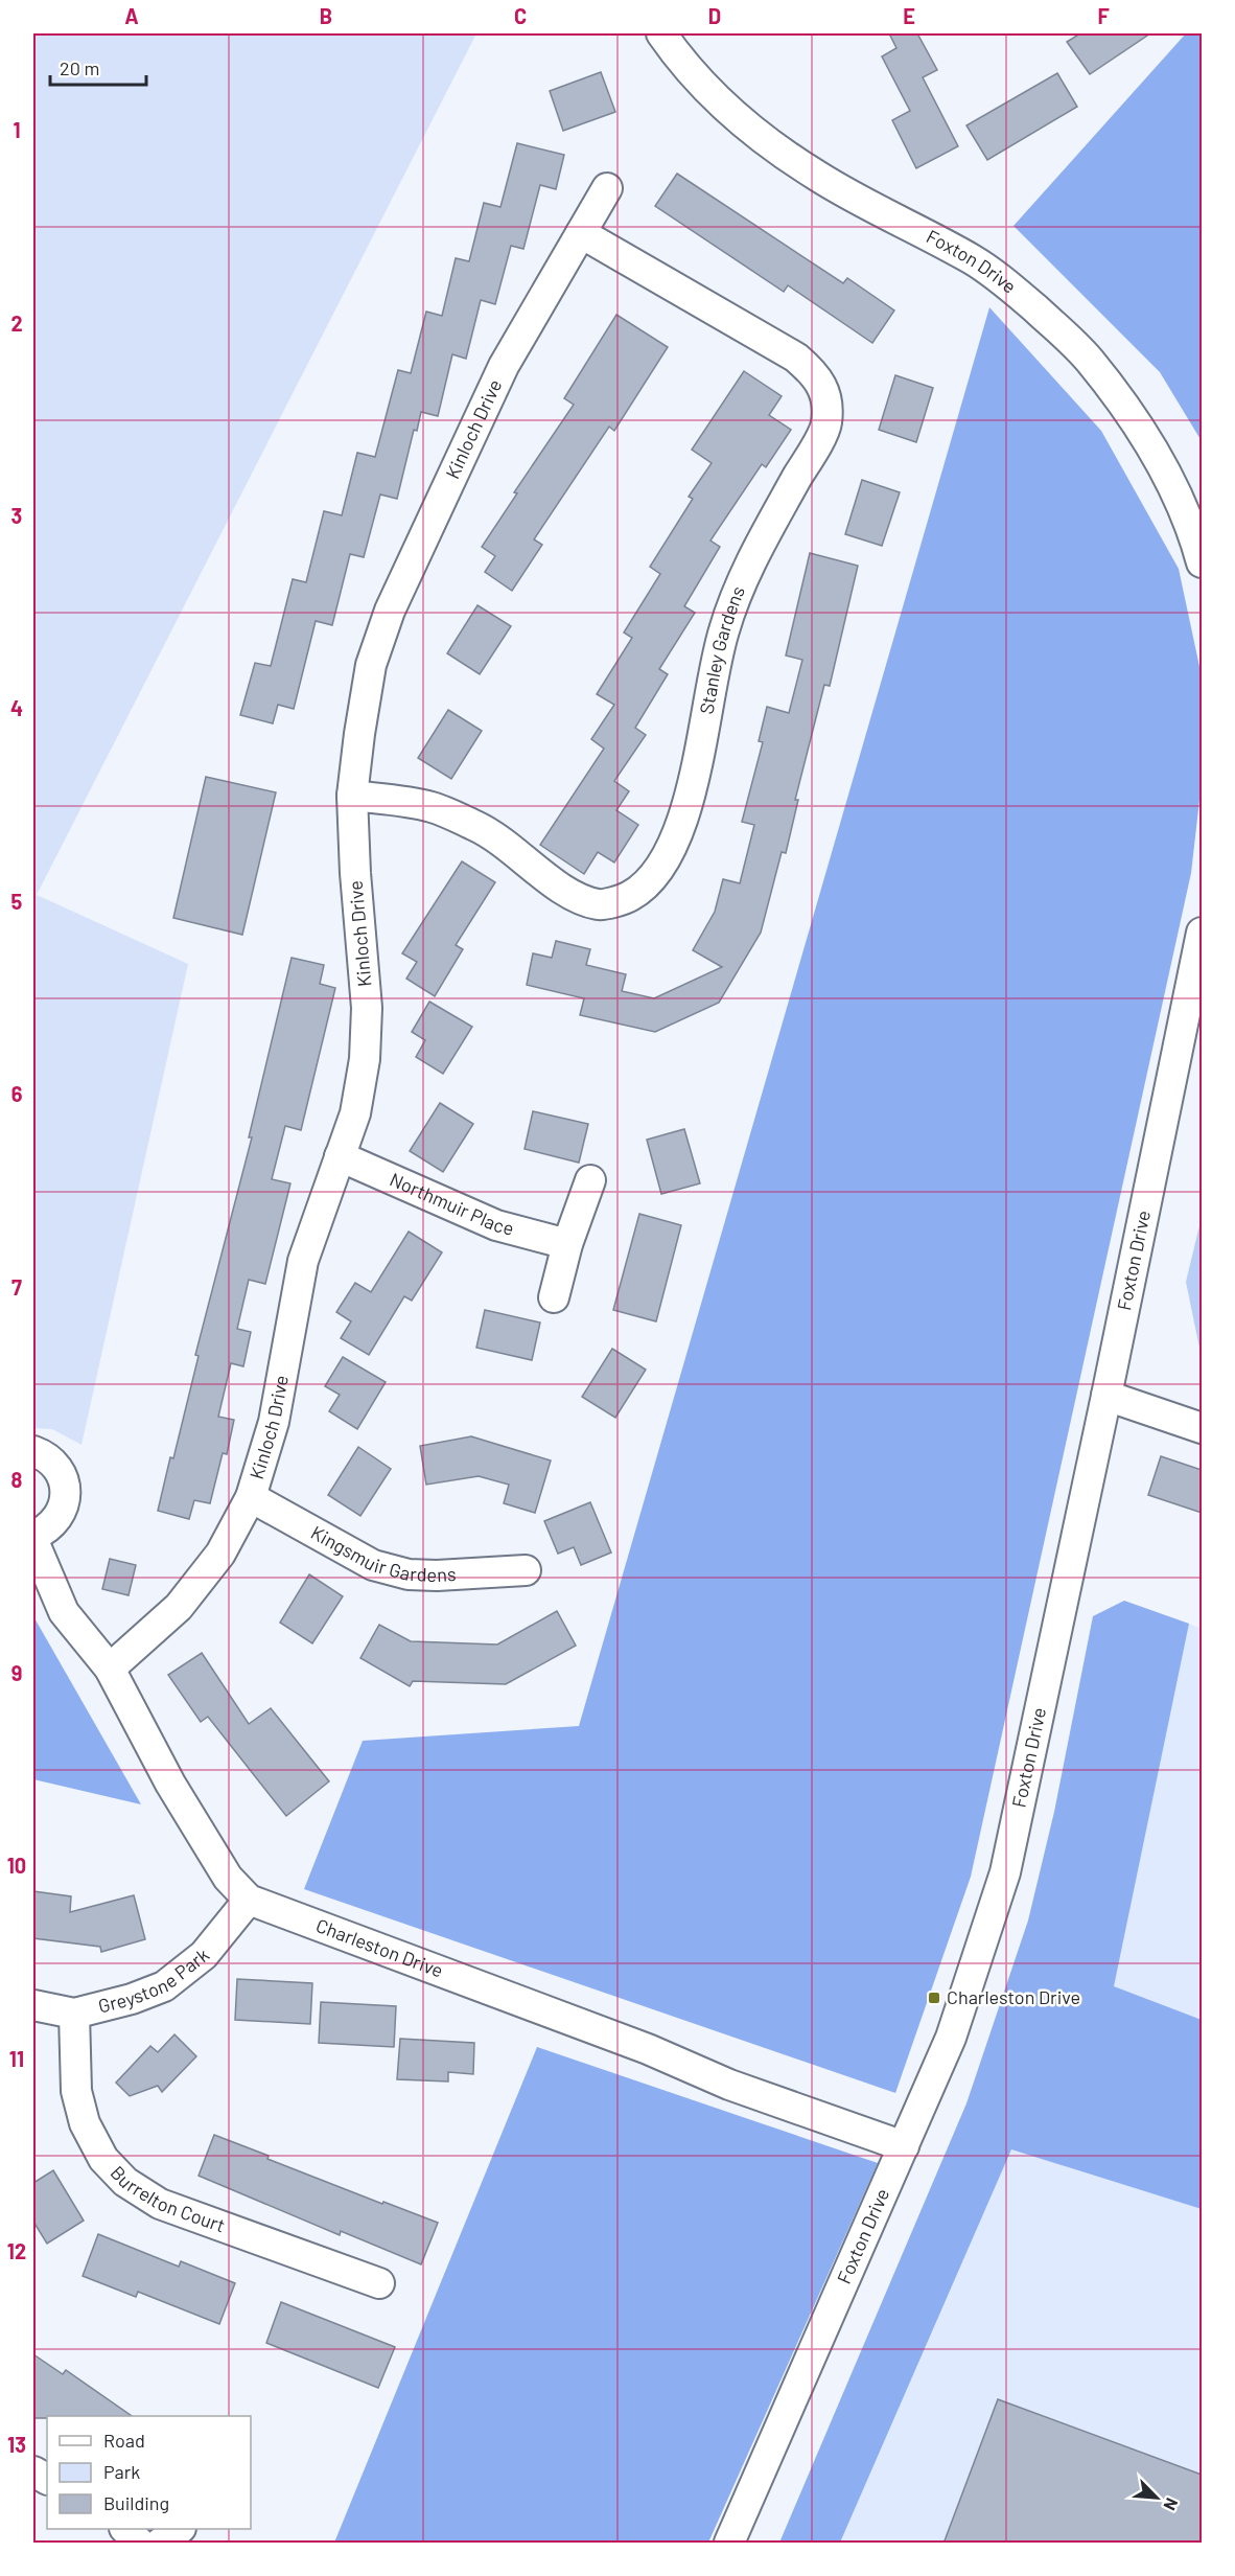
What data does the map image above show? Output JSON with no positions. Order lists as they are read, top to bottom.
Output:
{
  "streets": {
    "street": [
      "Foxton Drive",
      "Kinloch Drive",
      "Stanley Gardens",
      "Northmuir Place",
      "Kingsmuir Gardens",
      "Charleston Drive",
      "Greystone Park",
      "Burrelton Court"
    ]
  },
  "crossings": [
    ["Foxton Drive", "Charleston Drive"],
    ["Kinloch Drive", "Stanley Gardens"],
    ["Kinloch Drive", "Northmuir Place"],
    ["Kinloch Drive", "Kingsmuir Gardens"],
    ["Kinloch Drive", "Charleston Drive"],
    ["Charleston Drive", "Greystone Park"],
    ["Greystone Park", "Burrelton Court"]
  ],
  "places": {
    "transit": ["Charleston Drive"]
  },
  "legend": ["Road", "Park", "Building"],
  "scale_bar": "20 m",
  "north": "bottom right",
  "grid": {
    "columns": [
      "A",
      "B",
      "C",
      "D",
      "E",
      "F"
    ],
    "rows": [
      "1",
      "2",
      "3",
      "4",
      "5",
      "6",
      "7",
      "8",
      "9",
      "10",
      "11",
      "12",
      "13"
    ]
  }
}
